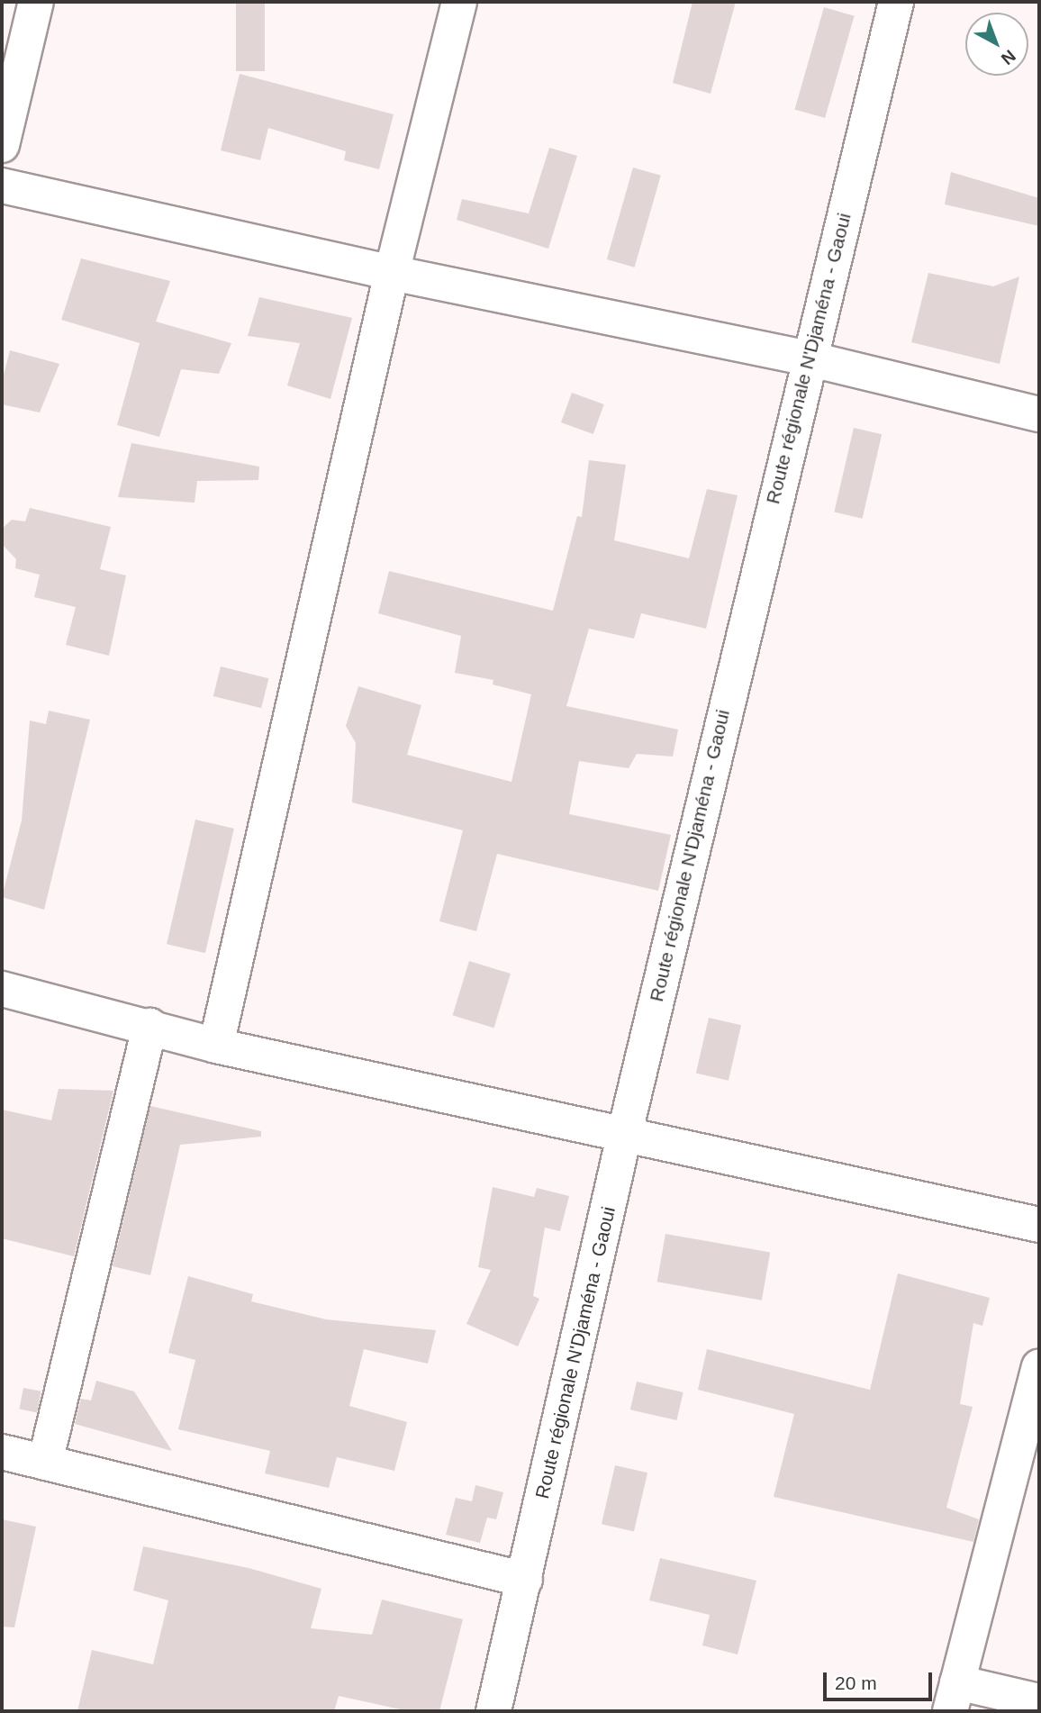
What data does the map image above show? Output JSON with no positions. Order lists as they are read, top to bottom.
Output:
{
  "streets": {
    "street": ["Route régionale N'Djaména - Gaoui"]
  },
  "scale_bar": "20 m",
  "north": "bottom right"
}
